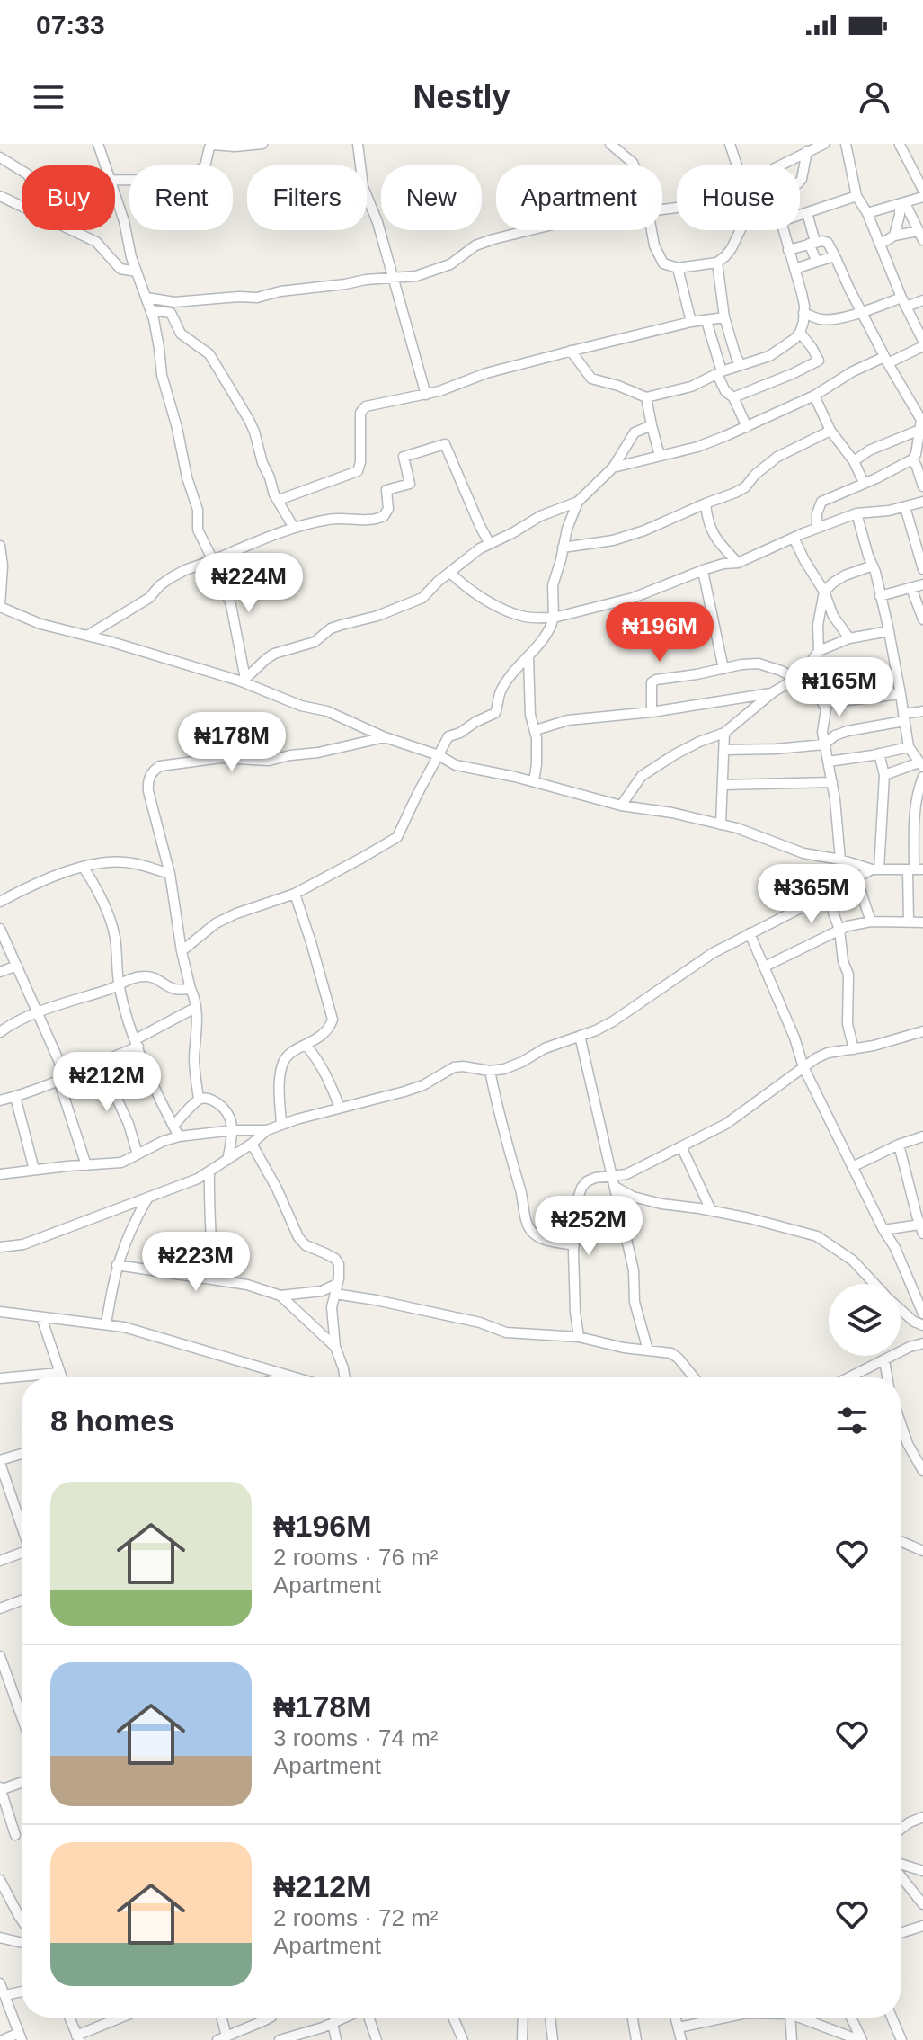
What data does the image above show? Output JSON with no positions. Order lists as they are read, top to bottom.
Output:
{
  "page": {
    "status": "07:33",
    "header": "Nestly",
    "chip": [
      "Buy",
      "Rent",
      "Filters",
      "New",
      "Apartment",
      "House"
    ],
    "price": [
      "₦224M",
      "₦196M",
      "₦165M",
      "₦178M",
      "₦365M",
      "₦212M",
      "₦252M",
      "₦223M"
    ],
    "heading": "8 homes",
    "list": [
      {
        "name": "₦196M",
        "note": "2 rooms · 76 m² · Apartment"
      },
      {
        "name": "₦178M",
        "note": "3 rooms · 74 m² · Apartment"
      },
      {
        "name": "₦212M",
        "note": "2 rooms · 72 m² · Apartment"
      }
    ]
  }
}
